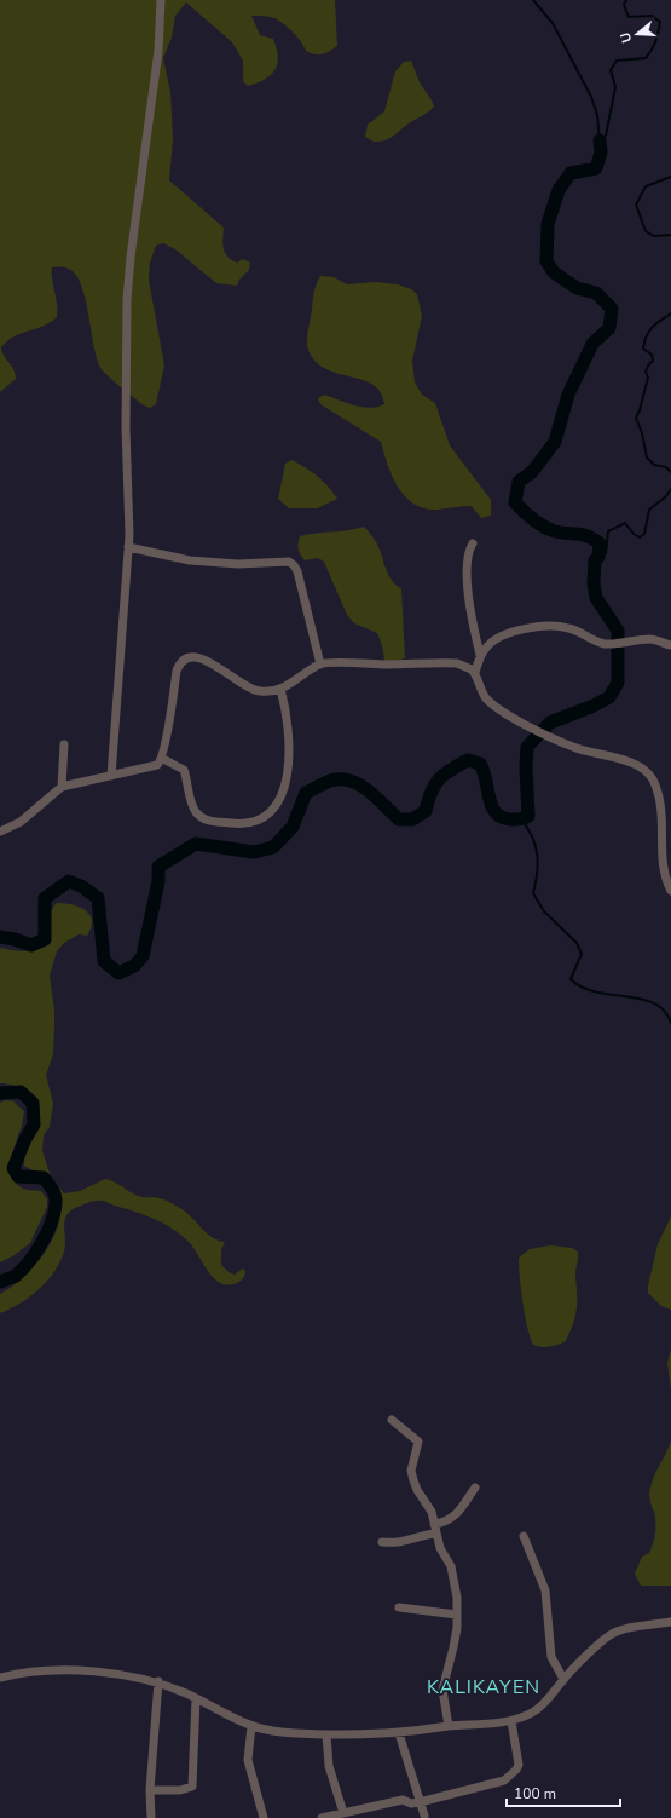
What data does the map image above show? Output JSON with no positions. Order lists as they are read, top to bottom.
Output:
{
  "districts": ["KALIKAYEN"],
  "scale_bar": "100 m",
  "north": "left"
}
